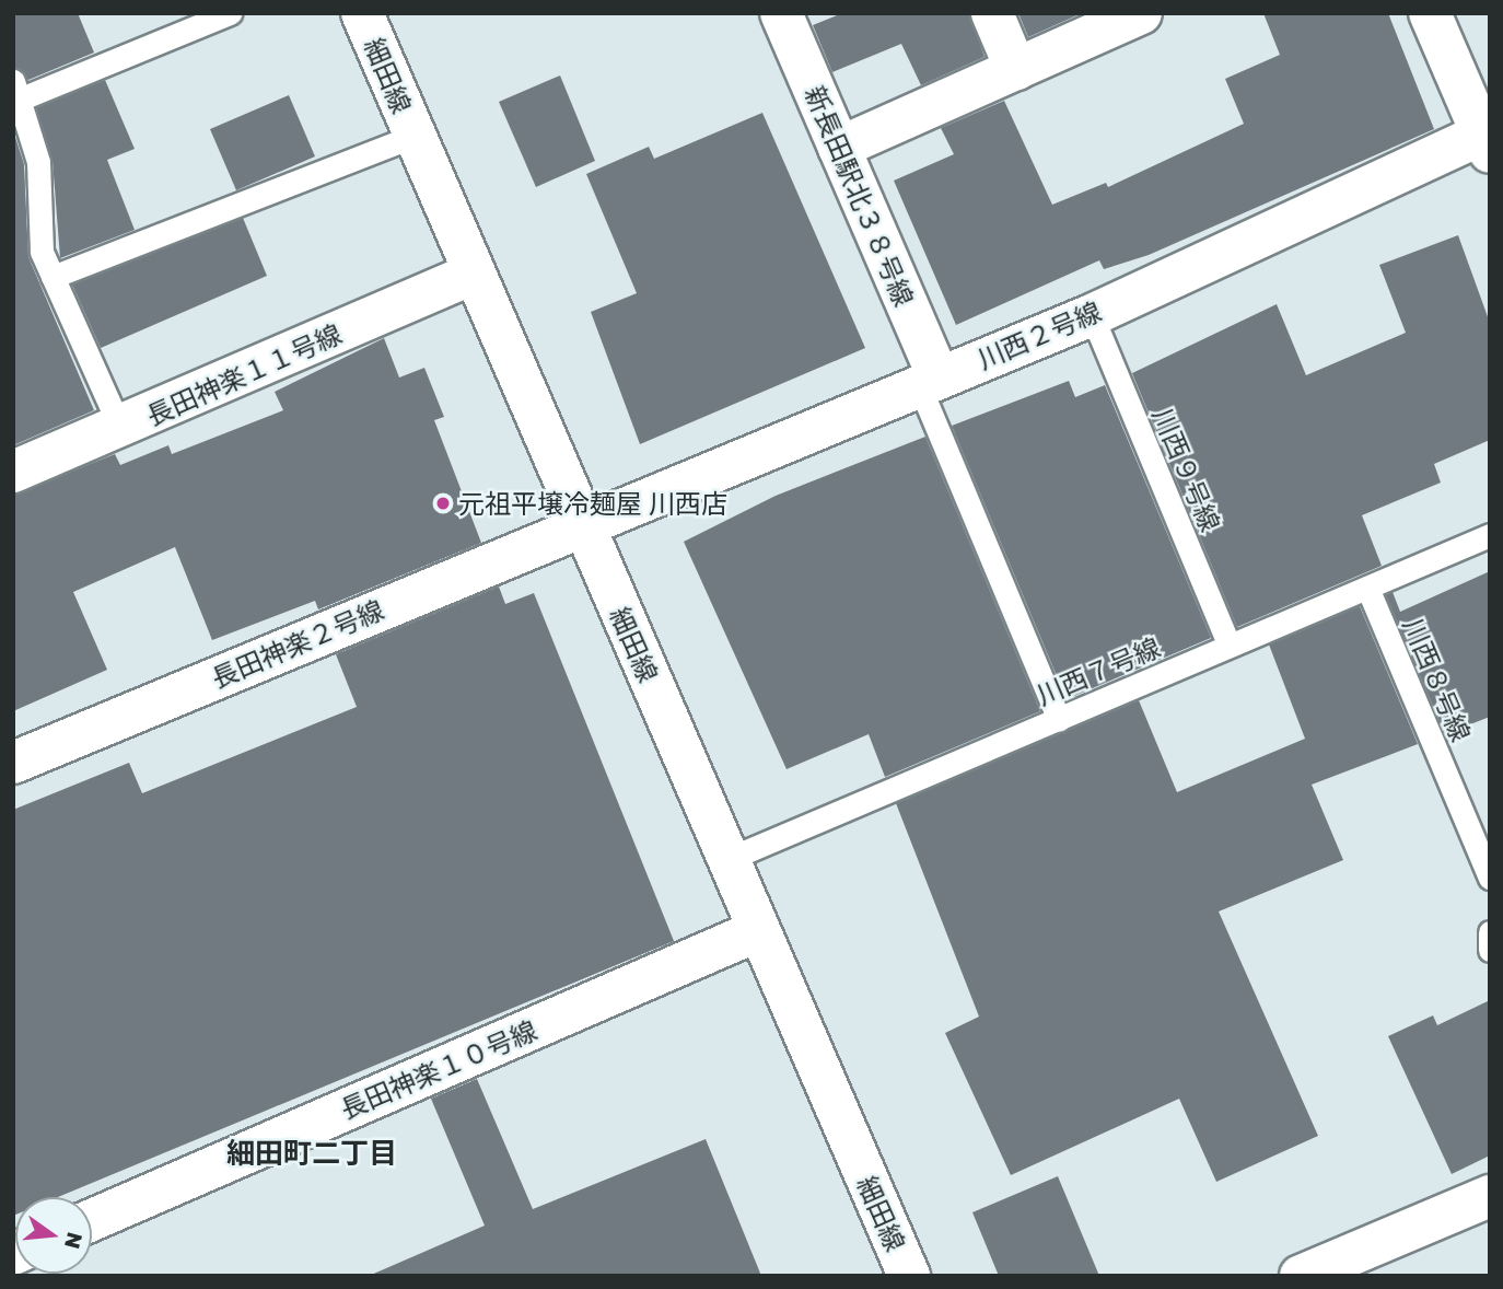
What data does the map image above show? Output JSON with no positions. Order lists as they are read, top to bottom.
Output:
{
  "streets": {
    "street": [
      "細田線",
      "新長田駅北３８号線",
      "川西２号線",
      "長田神楽１１号線",
      "長田神楽２号線",
      "長田神楽１０号線"
    ],
    "lane": ["川西９号線", "川西７号線", "川西８号線"]
  },
  "crossings": [
    ["細田線", "川西２号線"],
    ["細田線", "長田神楽１１号線"],
    ["細田線", "長田神楽２号線"],
    ["細田線", "川西７号線"],
    ["細田線", "長田神楽１０号線"],
    ["新長田駅北３８号線", "川西２号線"],
    ["川西２号線", "川西９号線"],
    ["川西２号線", "長田神楽２号線"],
    ["川西９号線", "川西７号線"],
    ["川西７号線", "川西８号線"]
  ],
  "districts": ["細田町二丁目"],
  "places": ["元祖平壌冷麺屋 川西店"],
  "north": "right"
}
